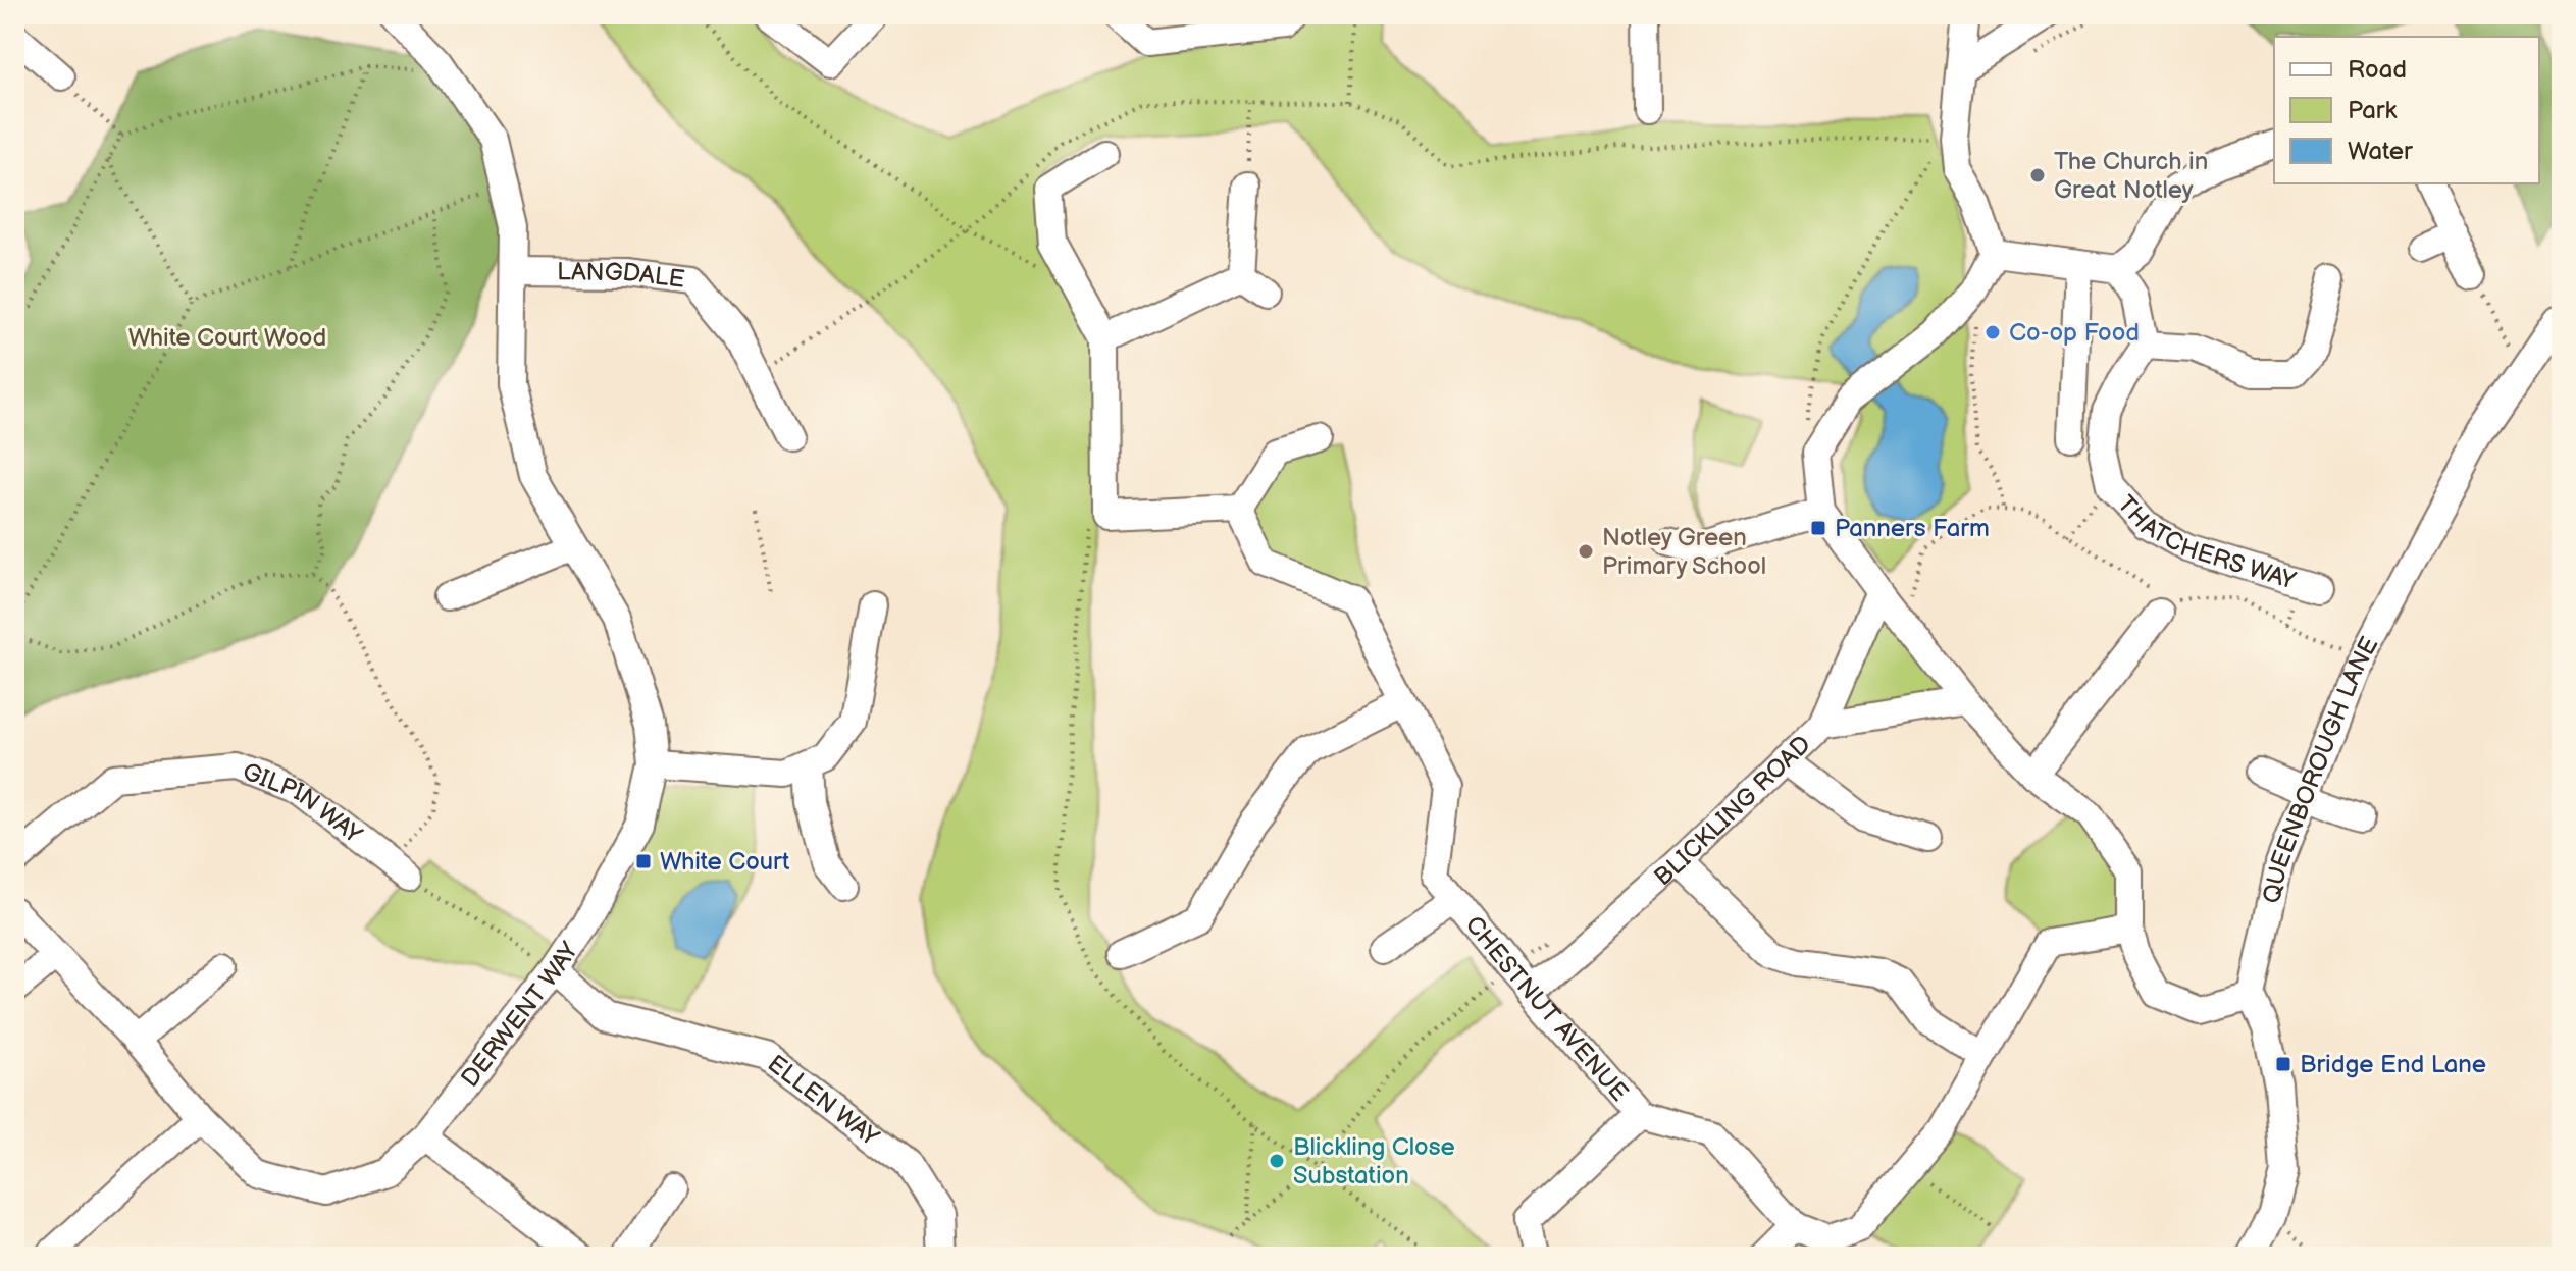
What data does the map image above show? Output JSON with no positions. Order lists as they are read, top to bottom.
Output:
{
  "streets": {
    "street": [
      "LANGDALE",
      "THATCHERS WAY",
      "QUEENBOROUGH LANE",
      "GILPIN WAY",
      "BLICKLING ROAD",
      "CHESTNUT AVENUE",
      "DERWENT WAY",
      "ELLEN WAY"
    ]
  },
  "crossings": [
    ["LANGDALE", "DERWENT WAY"],
    ["BLICKLING ROAD", "CHESTNUT AVENUE"],
    ["DERWENT WAY", "ELLEN WAY"]
  ],
  "parks": ["White Court Wood"],
  "places": {
    "other": [
      "The Church in Great Notley",
      "Co-op Food",
      "Notley Green Primary School",
      "Blickling Close Substation"
    ],
    "transit": ["Panners Farm", "White Court", "Bridge End Lane"]
  },
  "legend": ["Road", "Park", "Water"]
}
